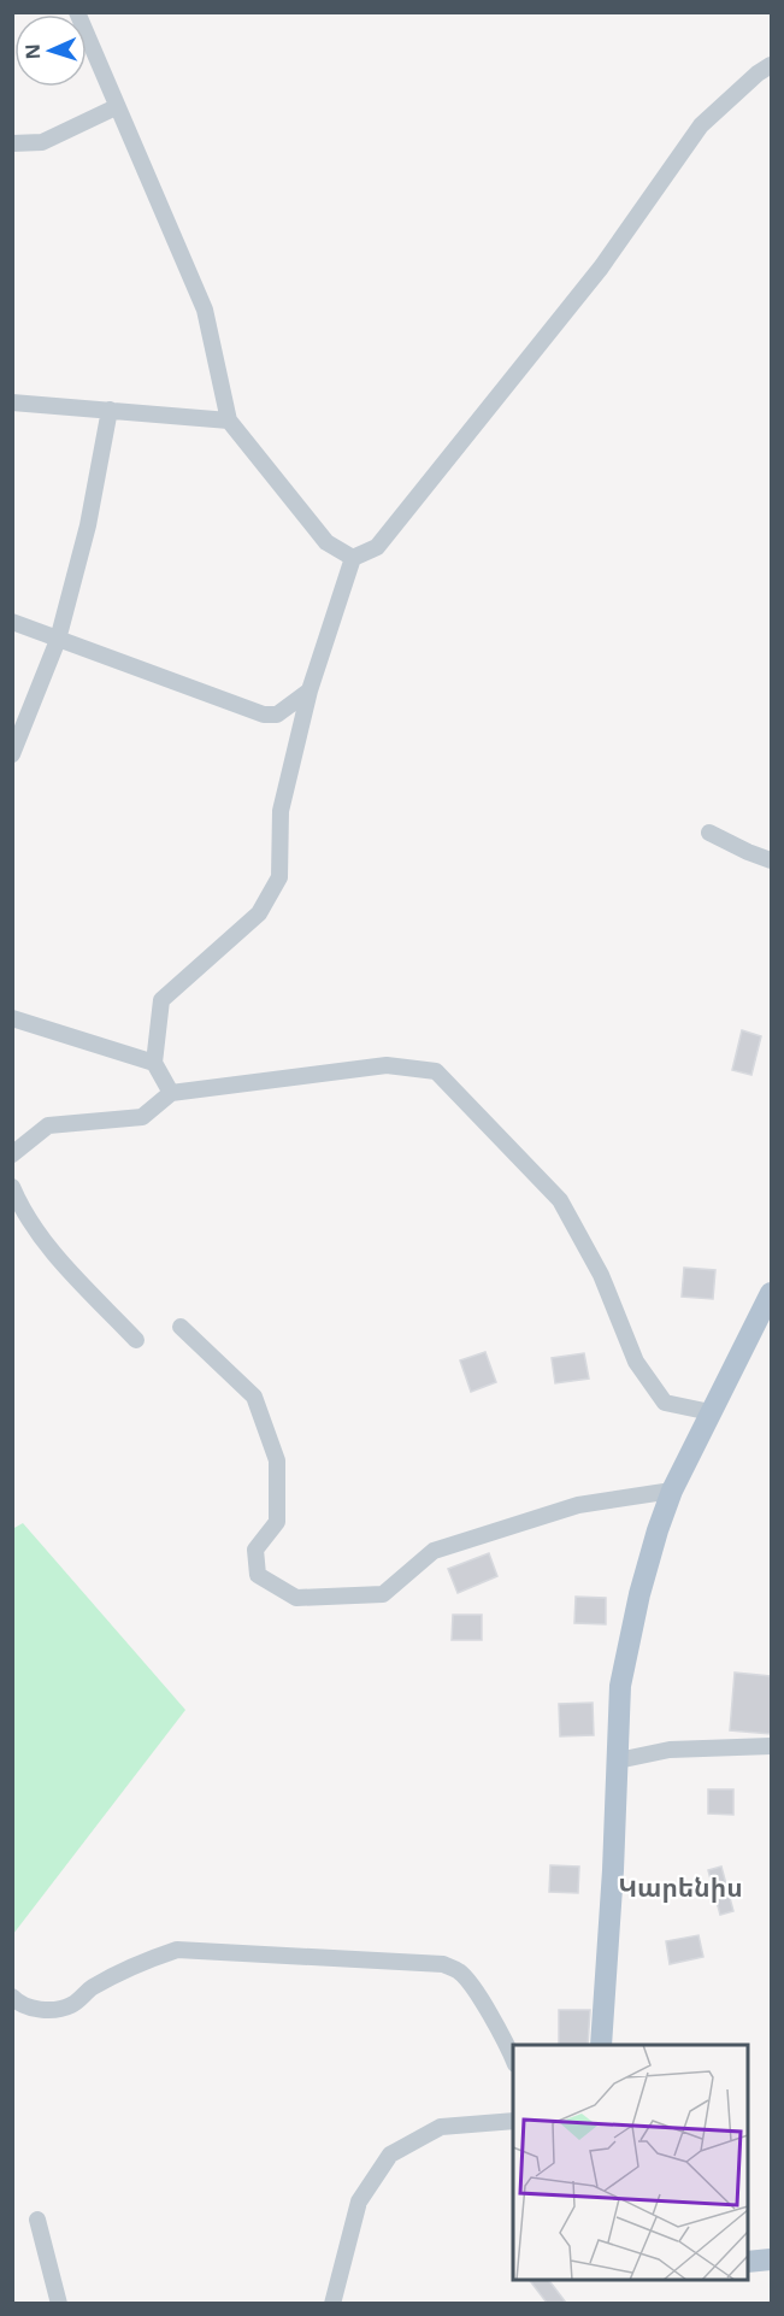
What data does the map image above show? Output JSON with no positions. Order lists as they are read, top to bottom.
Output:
{
  "districts": ["Կարենիս"],
  "north": "left"
}
